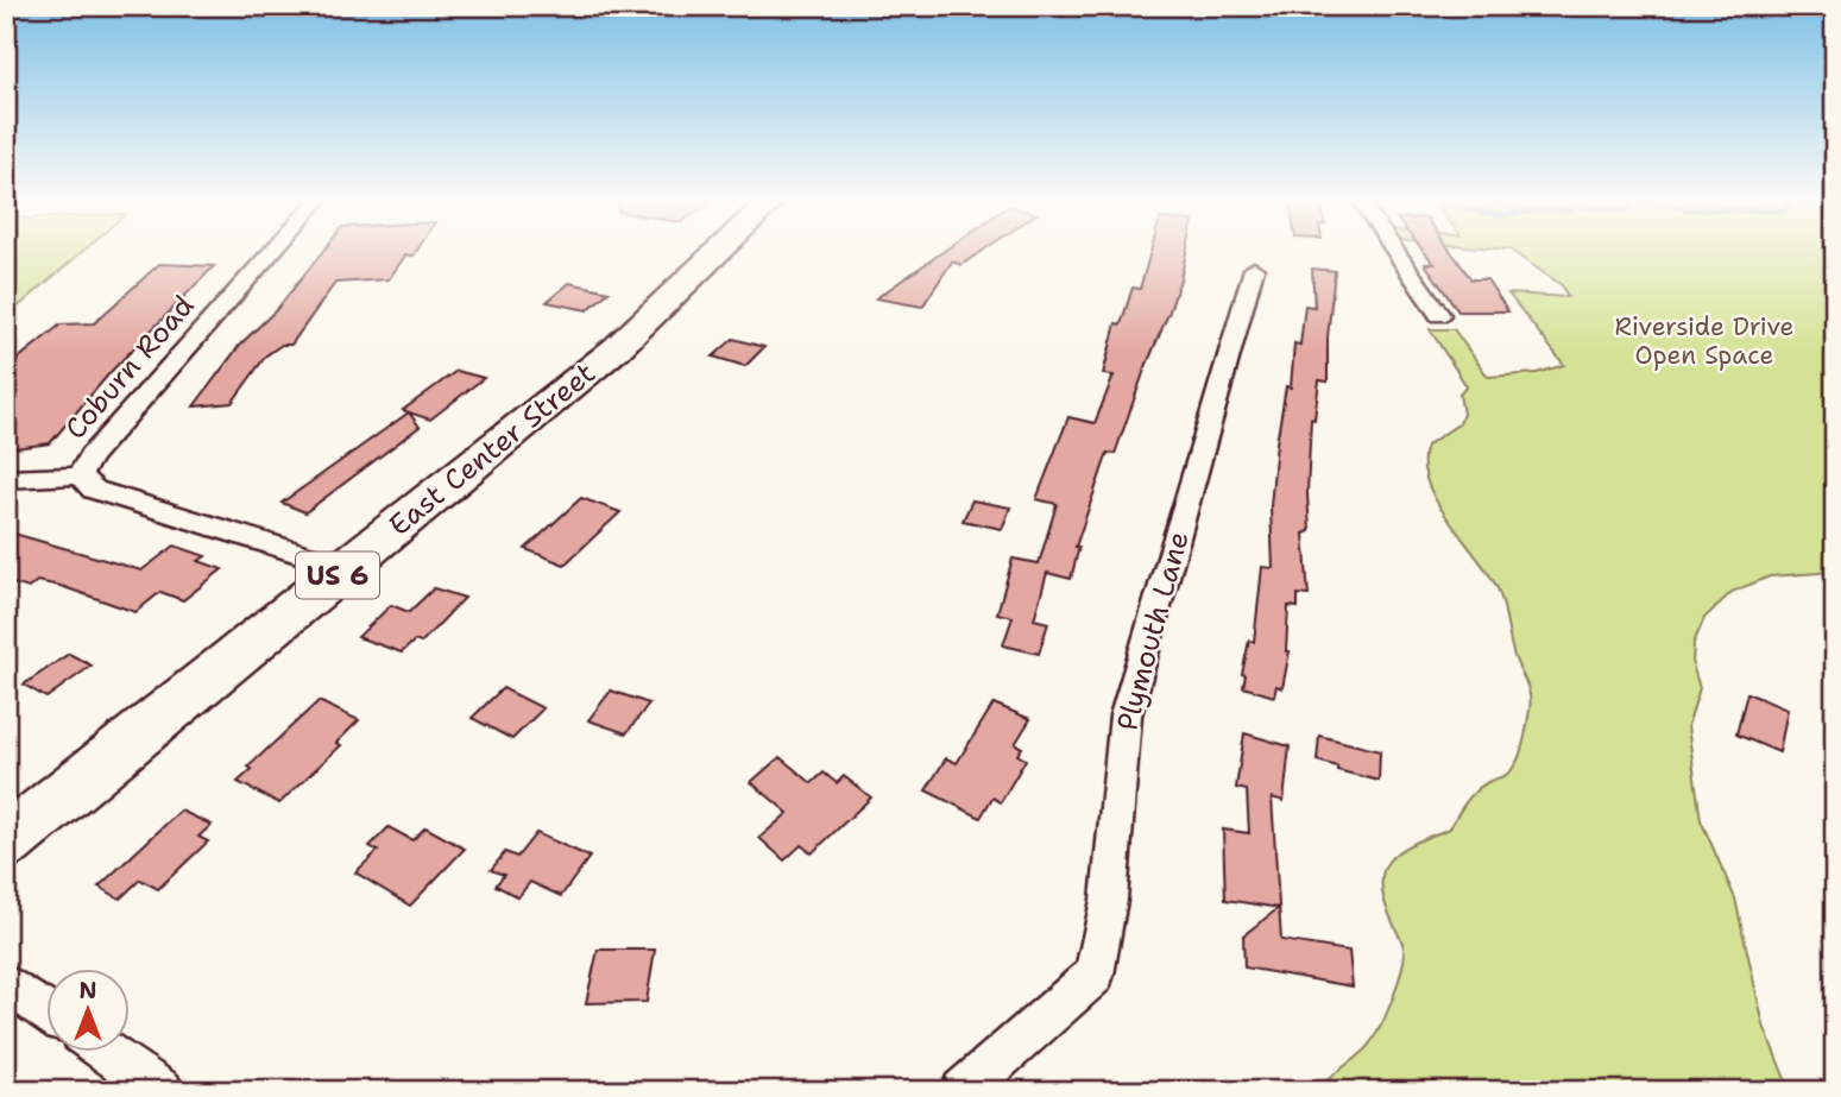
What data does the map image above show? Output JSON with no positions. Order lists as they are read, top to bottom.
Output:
{
  "streets": {
    "main road": ["East Center Street", "US 6"],
    "street": ["Coburn Road", "Plymouth Lane"]
  },
  "crossings": [
    ["Coburn Road", "East Center Street"]
  ],
  "parks": ["Riverside Drive Open Space"],
  "north": "top"
}
